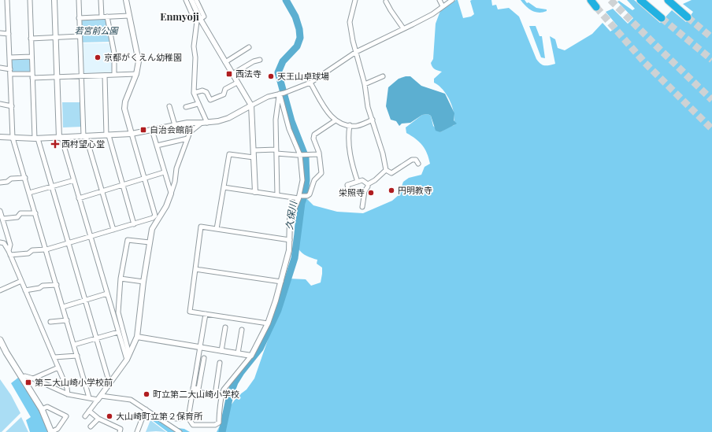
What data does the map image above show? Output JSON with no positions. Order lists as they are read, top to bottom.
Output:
{
  "districts": ["Enmyoji"],
  "water": ["久保川"],
  "parks": ["若宮前公園"],
  "places": {
    "other": [
      "京都がくえん幼稚園",
      "天王山卓球場",
      "円明教寺",
      "栄照寺",
      "町立第二大山崎小学校",
      "大山崎町立第２保育所"
    ],
    "transit": ["西法寺", "自治会館前", "第二大山崎小学校前"],
    "health": ["西村望心堂"]
  }
}
